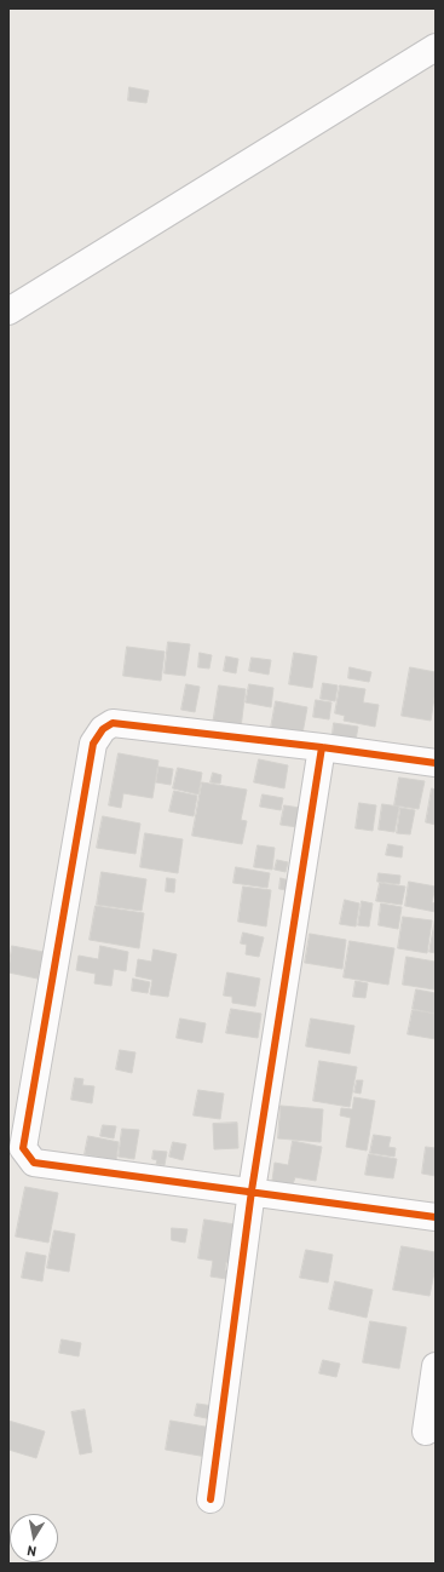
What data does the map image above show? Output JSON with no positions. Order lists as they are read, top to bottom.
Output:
{
  "north": "bottom"
}
